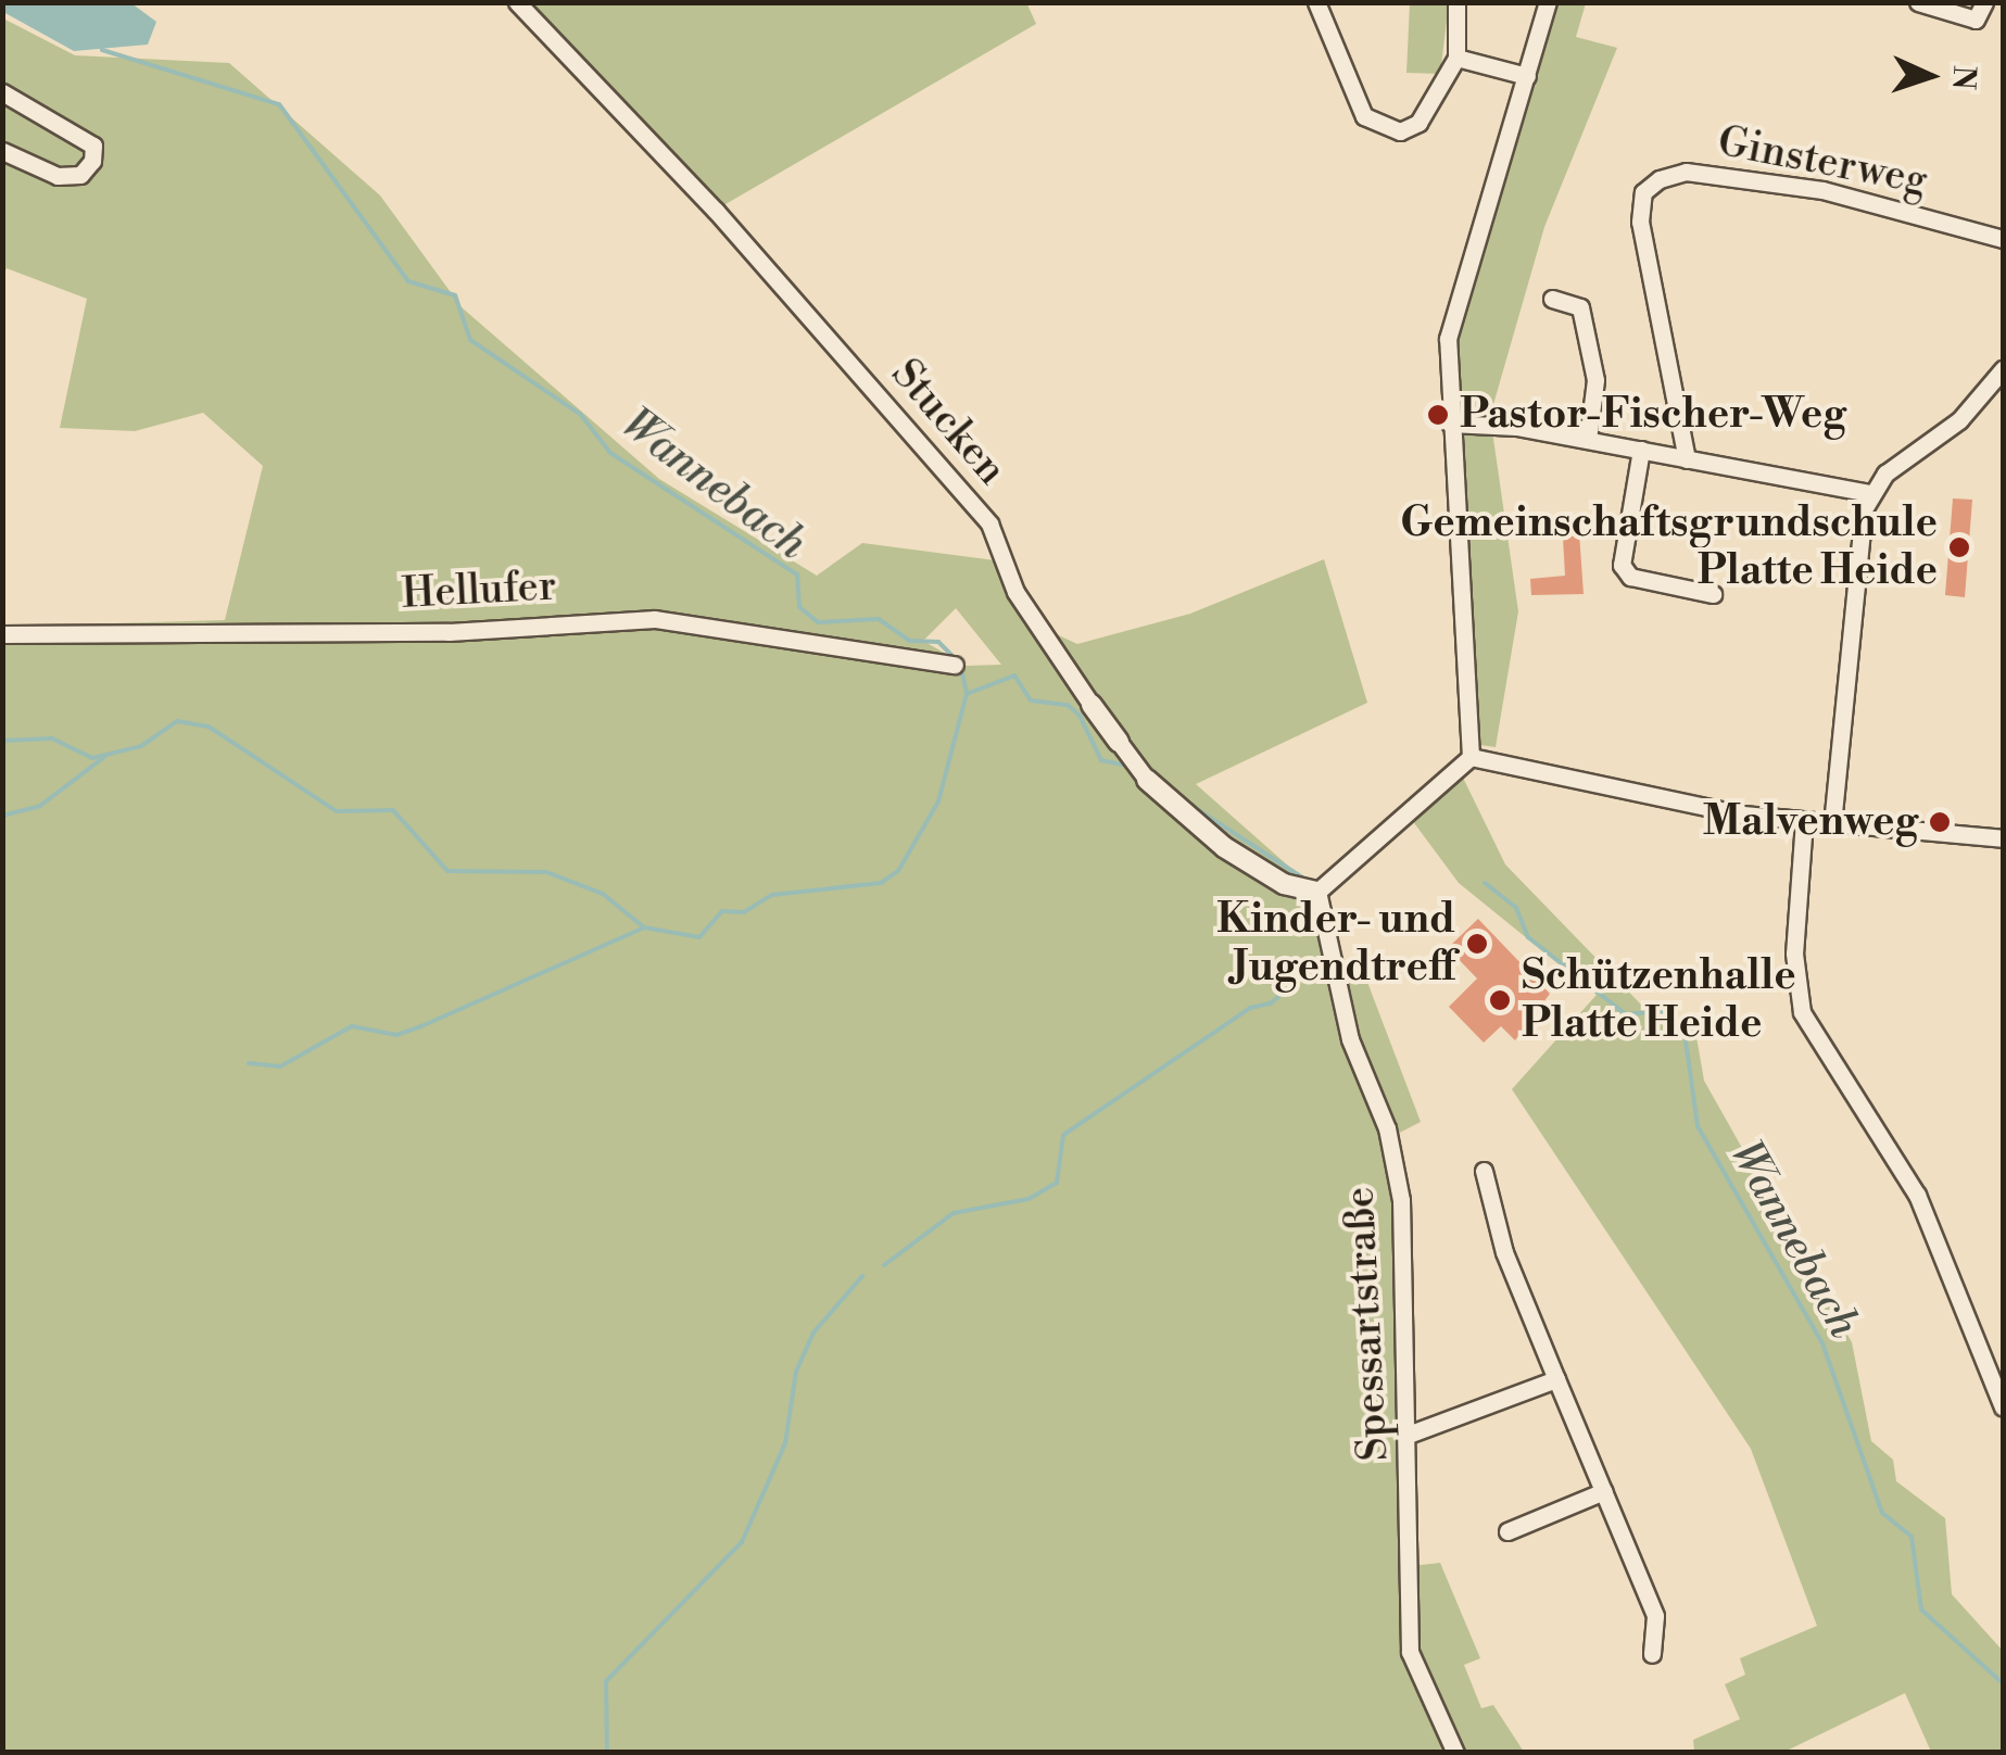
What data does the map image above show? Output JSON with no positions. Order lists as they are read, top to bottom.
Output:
{
  "streets": {
    "street": [
      "Ginsterweg",
      "Stucken",
      "Hellufer",
      "Spessartstraße"
    ]
  },
  "water": ["Wannebach"],
  "places": [
    "Pastor-Fischer-Weg",
    "Gemeinschaftsgrundschule Platte Heide",
    "Malvenweg",
    "Kinder- und Jugendtreff",
    "Schützenhalle Platte Heide"
  ],
  "north": "right"
}
